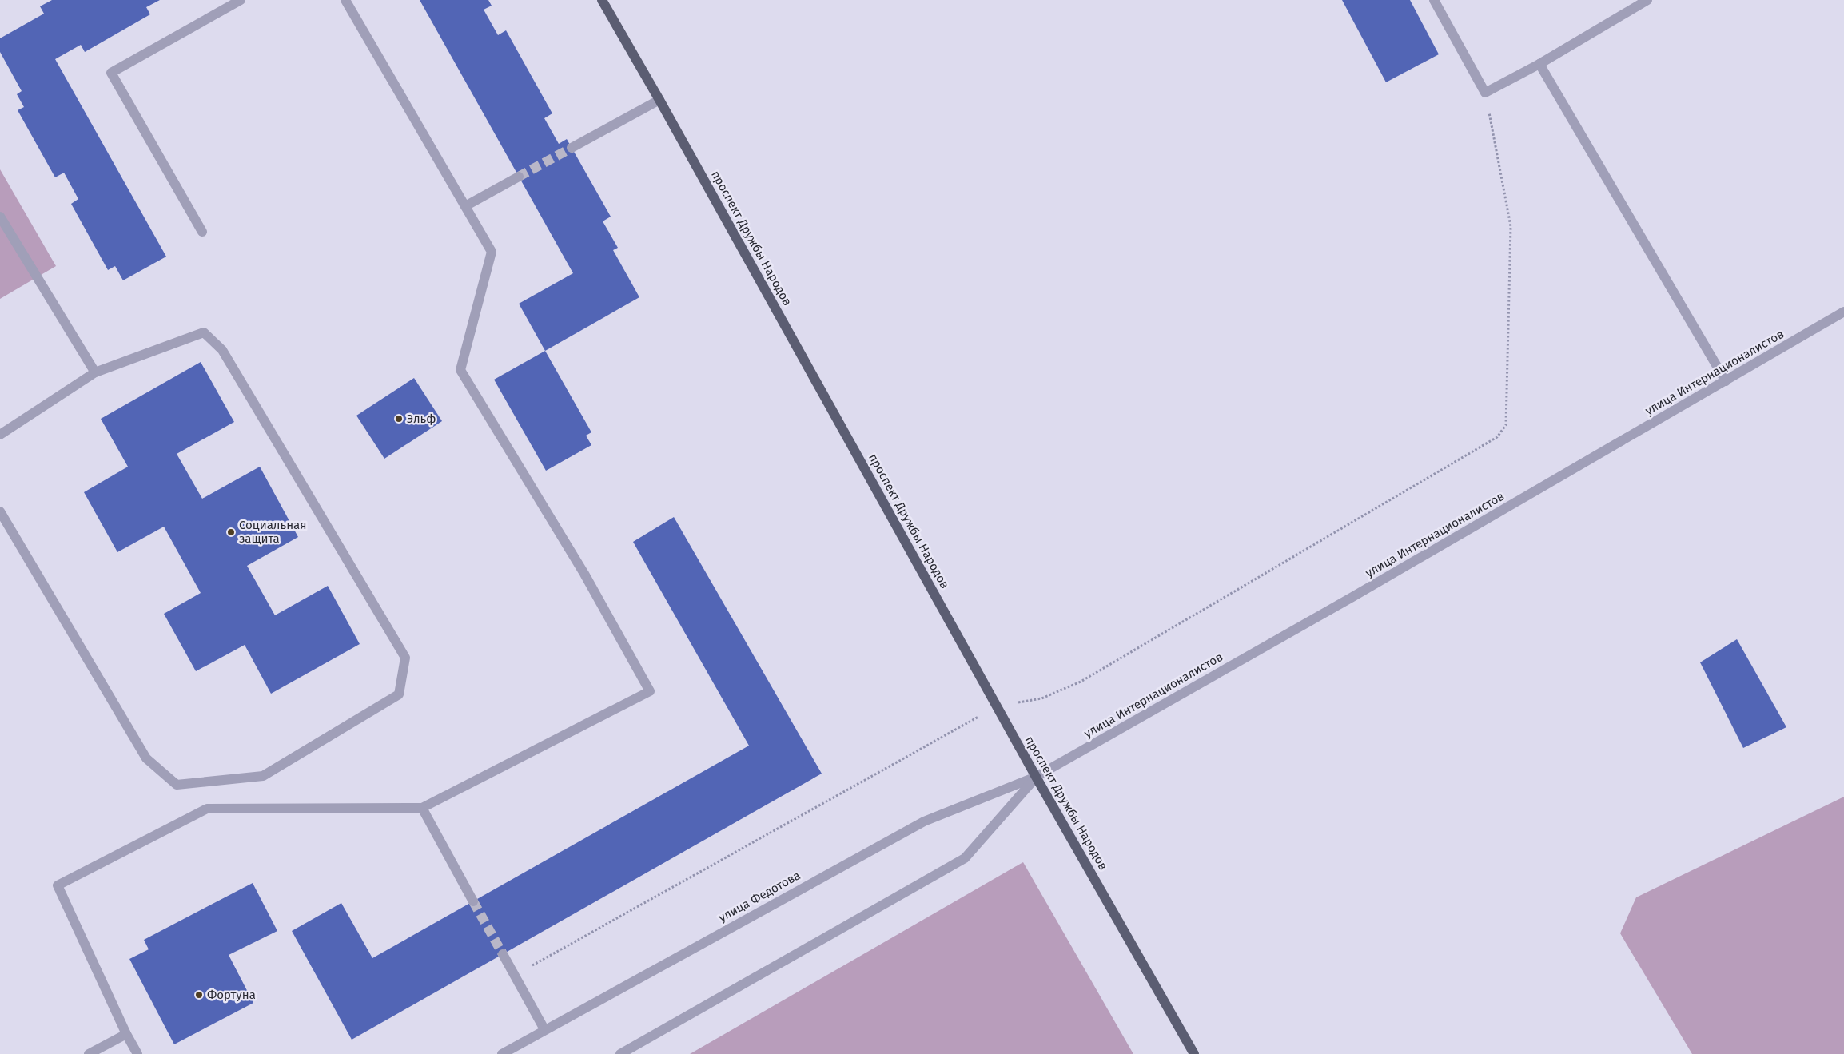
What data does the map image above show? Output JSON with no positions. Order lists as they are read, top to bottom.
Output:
{
  "streets": {
    "main road": ["проспект Дружбы Народов"],
    "street": ["улица Интернационалистов", "улица Федотова"]
  },
  "crossings": [
    ["проспект Дружбы Народов", "улица Интернационалистов"],
    ["проспект Дружбы Народов", "улица Федотова"],
    ["улица Интернационалистов", "улица Федотова"]
  ],
  "places": ["Эльф", "Социальная защита", "Фортуна"]
}
